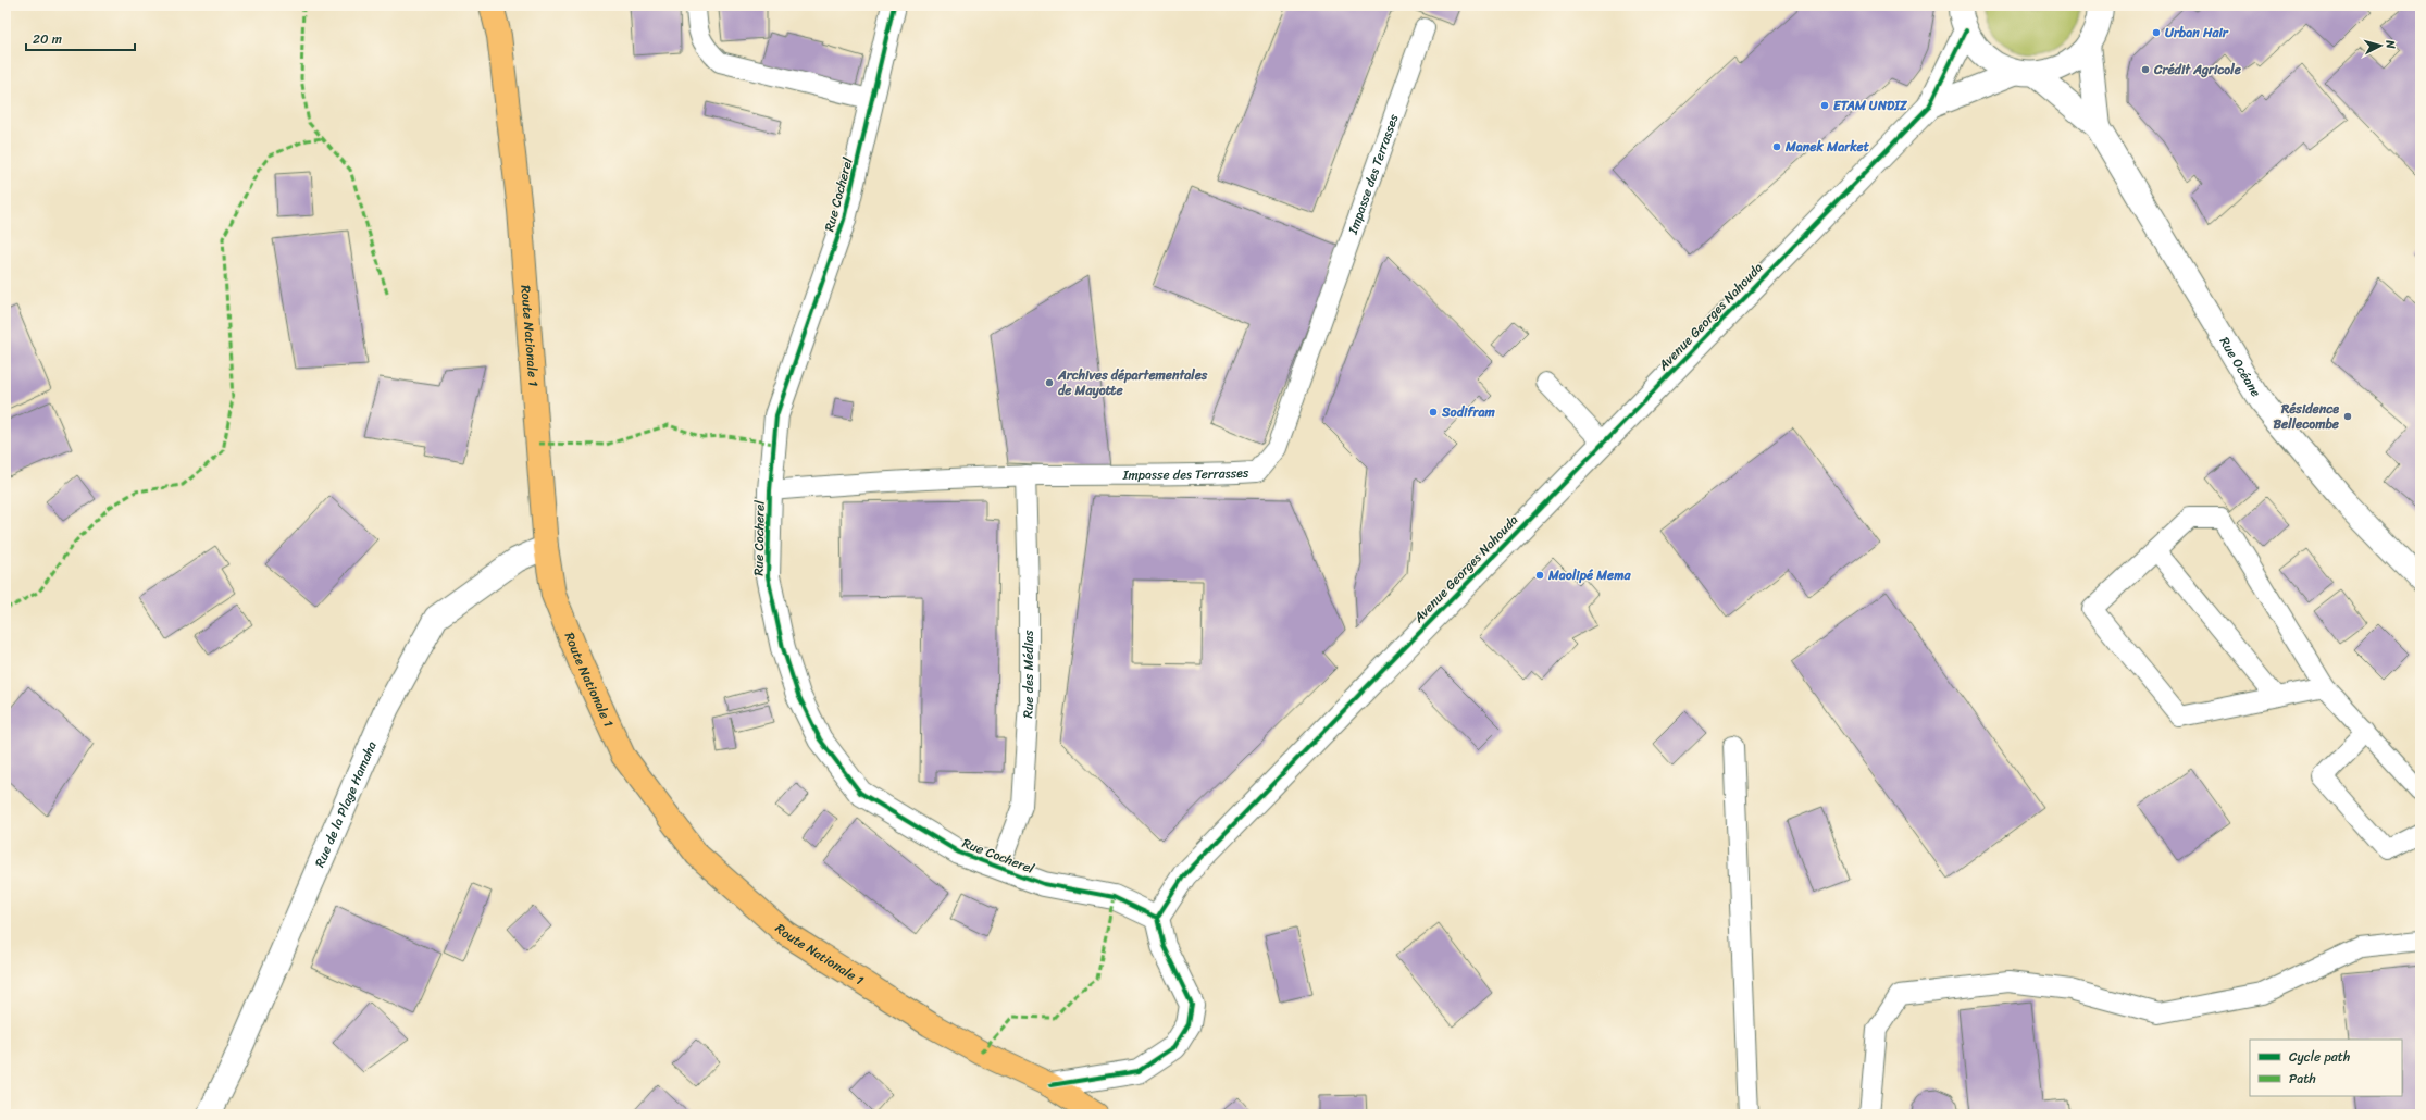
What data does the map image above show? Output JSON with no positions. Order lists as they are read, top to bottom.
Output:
{
  "streets": {
    "main road": ["Route Nationale 1"],
    "street": [
      "Rue Cocherel",
      "Avenue Georges Nahouda",
      "Rue Océane",
      "Rue de la Plage Hamaha"
    ],
    "lane": ["Impasse des Terrasses", "Rue des Médias"]
  },
  "crossings": [
    ["Impasse des Terrasses", "Rue Cocherel"],
    ["Impasse des Terrasses", "Rue des Médias"],
    ["Rue Cocherel", "Avenue Georges Nahouda"],
    ["Rue Cocherel", "Rue des Médias"],
    ["Avenue Georges Nahouda", "Rue Océane"],
    ["Route Nationale 1", "Rue de la Plage Hamaha"]
  ],
  "places": [
    "Urban Hair",
    "Crédit Agricole",
    "ETAM UNDIZ",
    "Manek Market",
    "Archives départementales de Mayotte",
    "Sodifram",
    "Résidence Bellecombe",
    "Maolipé Mema"
  ],
  "legend": ["Cycle path", "Path"],
  "scale_bar": "20 m",
  "north": "right"
}
